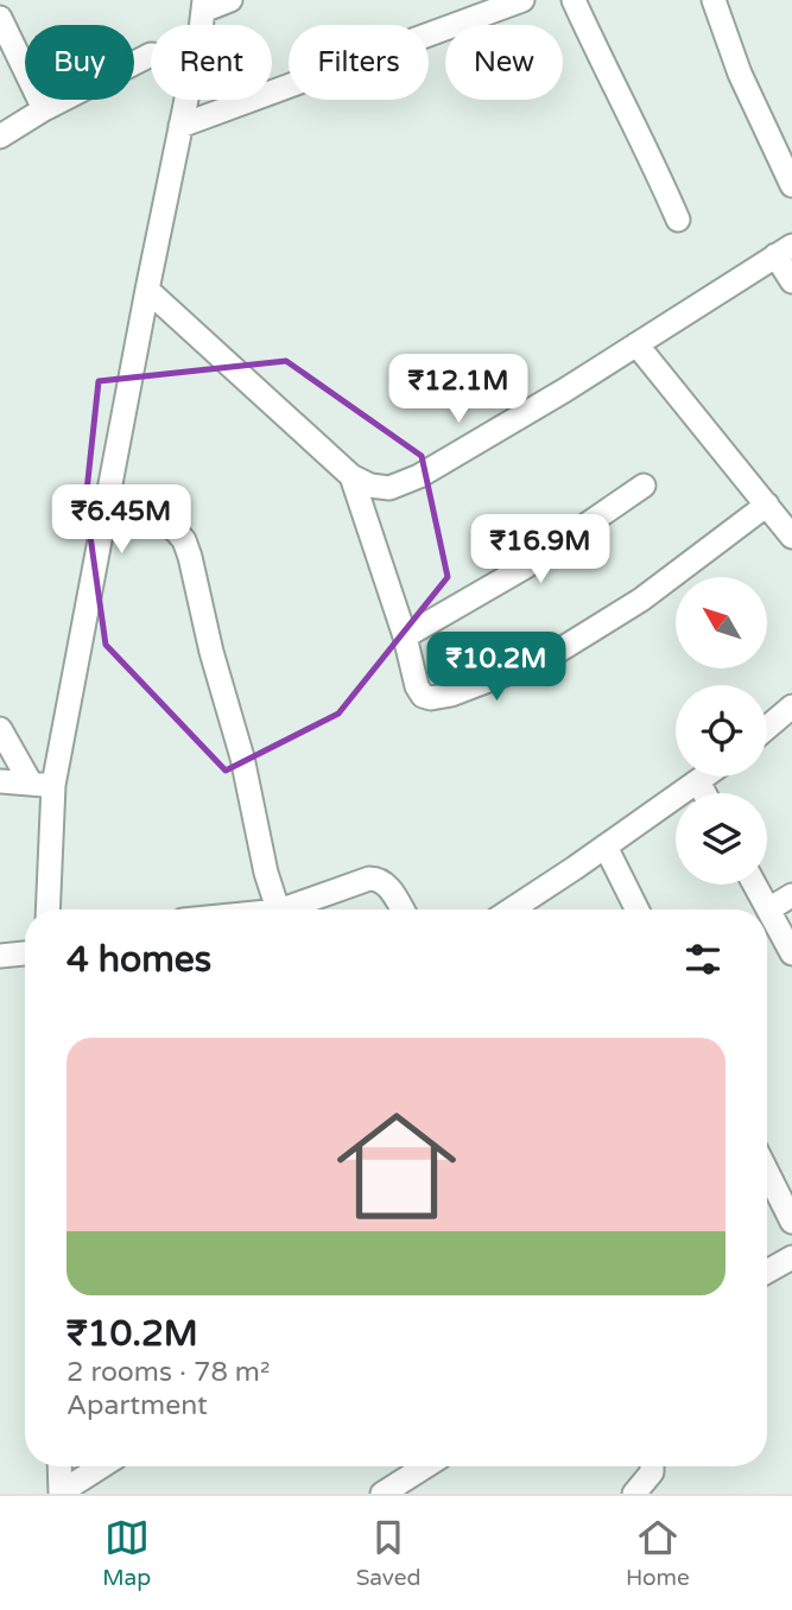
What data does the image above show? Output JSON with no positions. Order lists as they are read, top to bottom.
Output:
{
  "north": "top left",
  "page": {
    "chip": [
      "Buy",
      "Rent",
      "Filters",
      "New"
    ],
    "price": [
      "₹12.1M",
      "₹6.45M",
      "₹16.9M",
      "₹10.2M"
    ],
    "heading": "4 homes",
    "list": [
      {
        "name": "₹10.2M",
        "note": "2 rooms · 78 m² · Apartment"
      }
    ],
    "tabs": ["Map", "Saved", "Home"]
  }
}
